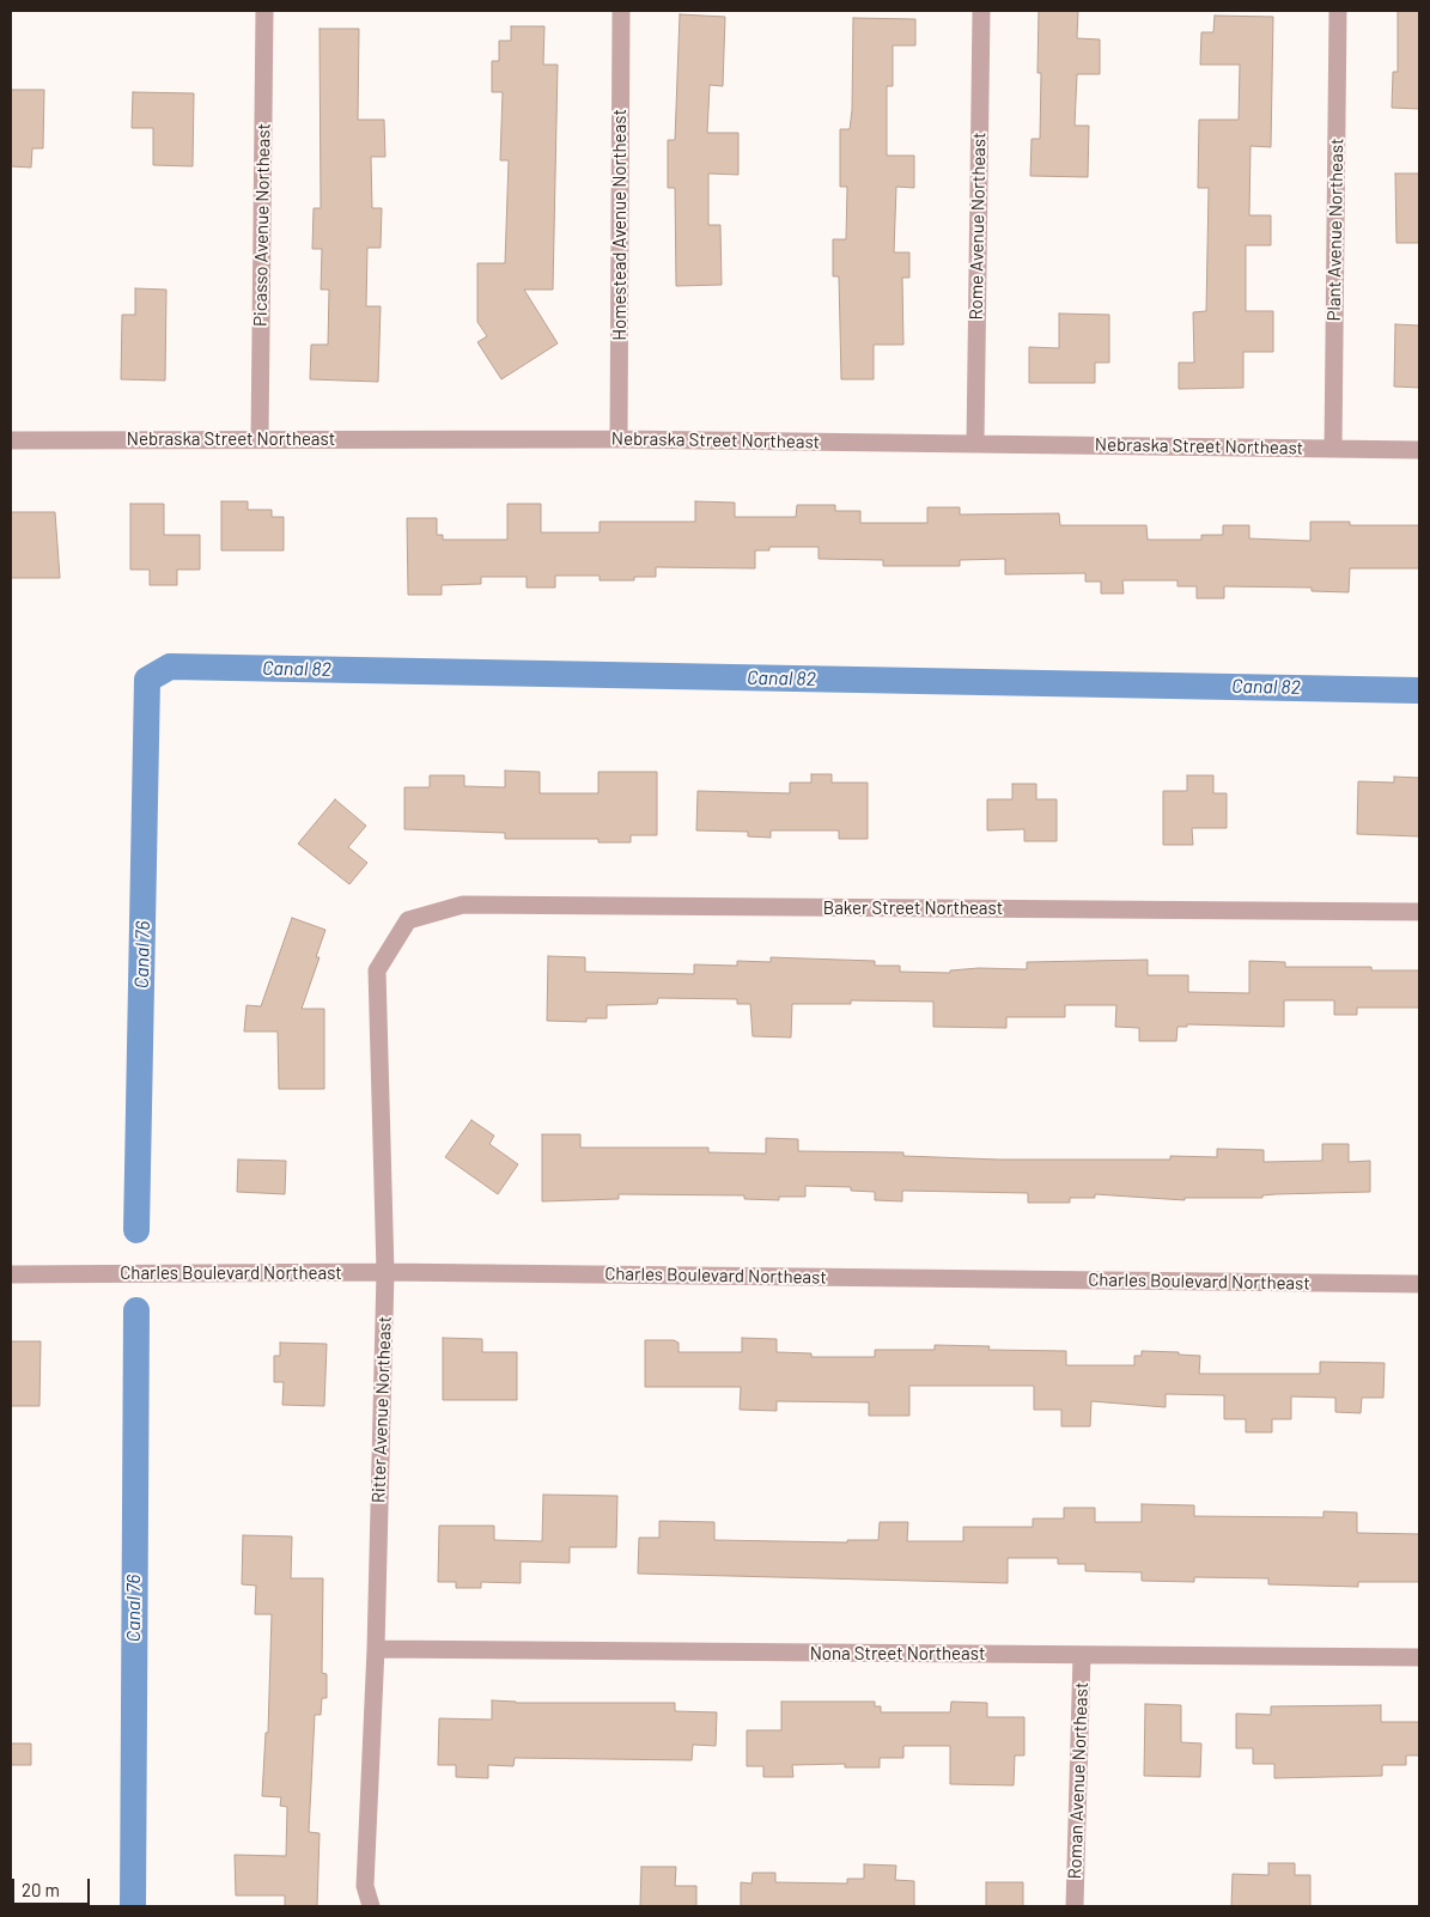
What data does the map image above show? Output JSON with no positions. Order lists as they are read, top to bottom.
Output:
{
  "streets": {
    "street": [
      "Picasso Avenue Northeast",
      "Homestead Avenue Northeast",
      "Rome Avenue Northeast",
      "Plant Avenue Northeast",
      "Nebraska Street Northeast",
      "Baker Street Northeast",
      "Charles Boulevard Northeast",
      "Ritter Avenue Northeast",
      "Nona Street Northeast",
      "Roman Avenue Northeast"
    ]
  },
  "crossings": [
    ["Picasso Avenue Northeast", "Nebraska Street Northeast"],
    ["Homestead Avenue Northeast", "Nebraska Street Northeast"],
    ["Rome Avenue Northeast", "Nebraska Street Northeast"],
    ["Plant Avenue Northeast", "Nebraska Street Northeast"],
    ["Baker Street Northeast", "Ritter Avenue Northeast"],
    ["Charles Boulevard Northeast", "Ritter Avenue Northeast"],
    ["Ritter Avenue Northeast", "Nona Street Northeast"],
    ["Nona Street Northeast", "Roman Avenue Northeast"]
  ],
  "water": ["Canal 82", "Canal 76"],
  "scale_bar": "20 m"
}
